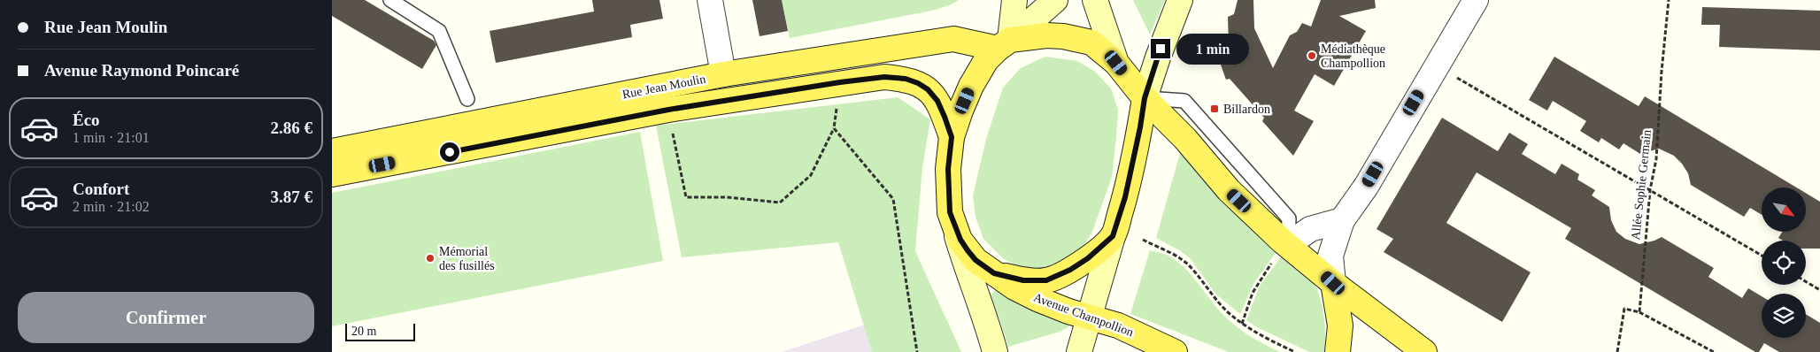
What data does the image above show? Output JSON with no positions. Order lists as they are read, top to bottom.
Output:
{
  "streets": {
    "main road": ["Rue Jean Moulin", "Avenue Champollion"],
    "path": ["Allée Sophie Germain"]
  },
  "crossings": [
    ["Rue Jean Moulin", "Avenue Champollion"]
  ],
  "places": {
    "other": ["Médiathèque Champollion", "Mémorial des fusillés"],
    "transit": ["Billardon"]
  },
  "scale_bar": "20 m",
  "north": "bottom right",
  "page": {
    "banner": ["Rue Jean Moulin", "Avenue Raymond Poincaré"],
    "bubble": "1 min",
    "list": [
      {
        "name": "Éco",
        "note": "1 min · 21:01",
        "value": "2.86 €"
      },
      {
        "name": "Confort",
        "note": "2 min · 21:02",
        "value": "3.87 €"
      }
    ],
    "buttons": "Confirmer",
    "scale": "20 m"
  }
}
